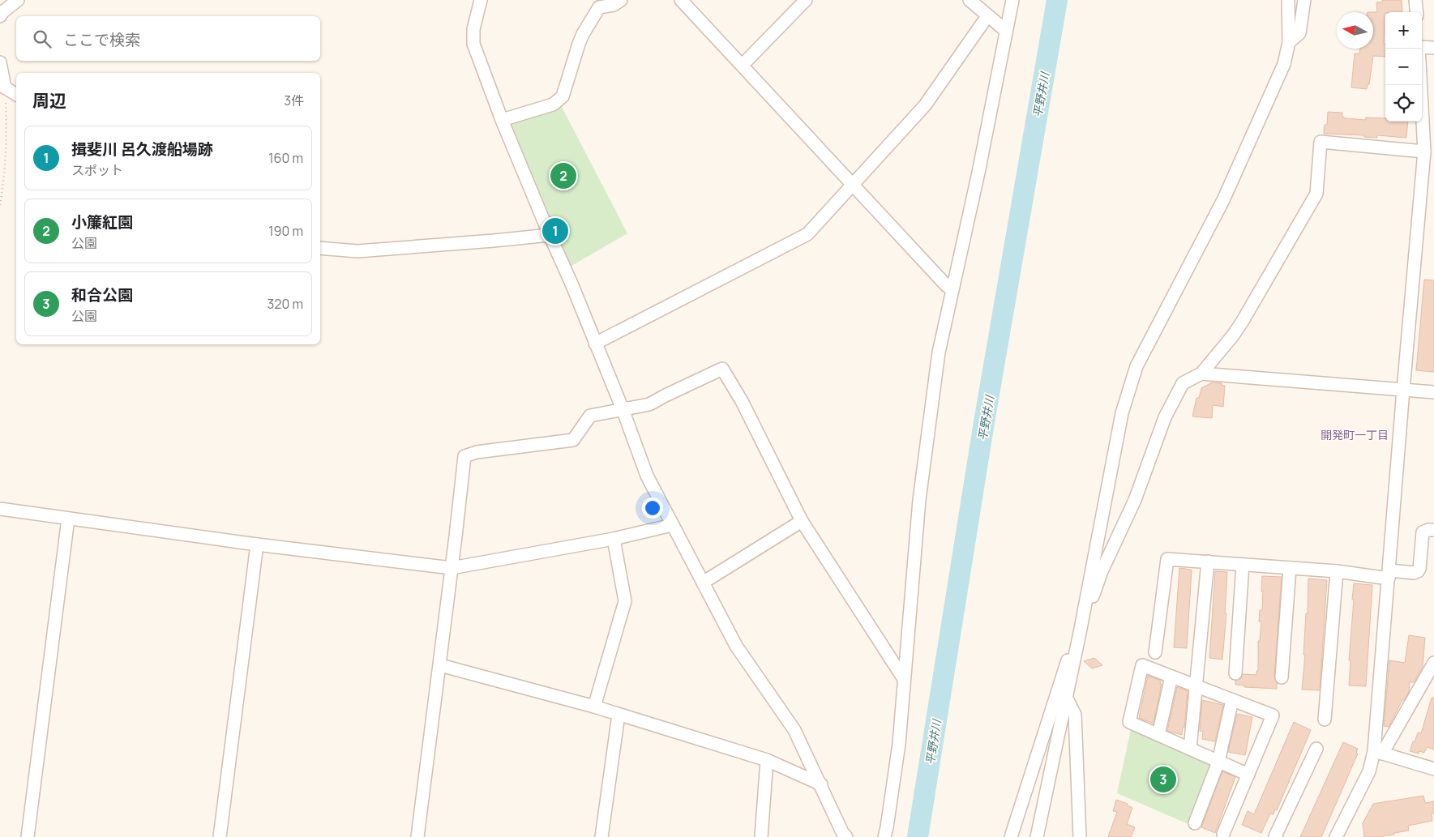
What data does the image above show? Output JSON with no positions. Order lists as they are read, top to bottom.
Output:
{
  "districts": ["開発町一丁目"],
  "water": ["平野井川"],
  "north": "left",
  "page": {
    "map_buttons": ["+", "−"],
    "search": "ここで検索",
    "heading": ["周辺", "3件"],
    "list": [
      {
        "mark": "1",
        "name": "揖斐川 呂久渡船場跡",
        "note": "スポット",
        "value": "160 m"
      },
      {
        "mark": "2",
        "name": "小簾紅園",
        "note": "公園",
        "value": "190 m"
      },
      {
        "mark": "3",
        "name": "和合公園",
        "note": "公園",
        "value": "320 m"
      }
    ],
    "pins": ["2", "1", "3"]
  }
}
